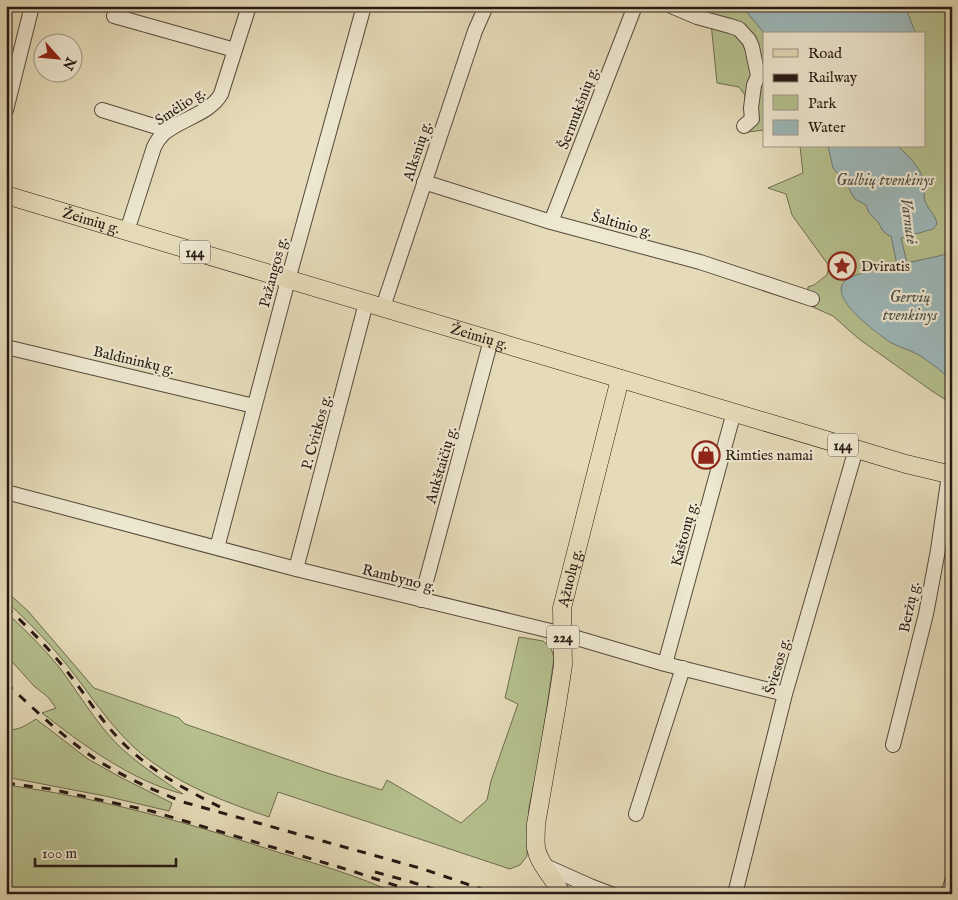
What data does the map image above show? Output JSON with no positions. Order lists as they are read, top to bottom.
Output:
{
  "streets": {
    "main road": [
      "Žeimių g.",
      "144",
      "Ąžuolų g.",
      "224"
    ],
    "street": [
      "Smėlio g.",
      "Šermukšnių g.",
      "Alksnių g.",
      "Šaltinio g.",
      "Pažangos g.",
      "Baldininkų g.",
      "P. Cvirkos g.",
      "Aukštaičių g.",
      "Kaštonų g.",
      "Rambyno g.",
      "Beržų g.",
      "Šviesos g."
    ]
  },
  "crossings": [
    ["Smėlio g.", "Žeimių g."],
    ["Šermukšnių g.", "Šaltinio g."],
    ["Alksnių g.", "Žeimių g."],
    ["Alksnių g.", "Šaltinio g."],
    ["Žeimių g.", "Pažangos g."],
    ["Žeimių g.", "P. Cvirkos g."],
    ["Žeimių g.", "Aukštaičių g."],
    ["Žeimių g.", "Kaštonų g."],
    ["Žeimių g.", "Ąžuolų g."],
    ["Žeimių g.", "Beržų g."],
    ["Žeimių g.", "Šviesos g."],
    ["Pažangos g.", "Baldininkų g."],
    ["Pažangos g.", "Rambyno g."],
    ["P. Cvirkos g.", "Rambyno g."],
    ["Aukštaičių g.", "Rambyno g."],
    ["Kaštonų g.", "Rambyno g."],
    ["Rambyno g.", "Ąžuolų g."],
    ["Rambyno g.", "Šviesos g."]
  ],
  "water": ["Gulbių tvenkinys", "Varnutė", "Gervių tvenkinys"],
  "places": {
    "place": ["Dviratis"],
    "shop": ["Rimties namai"]
  },
  "legend": [
    "Road",
    "Railway",
    "Park",
    "Water"
  ],
  "scale_bar": "100 m",
  "north": "bottom right"
}
